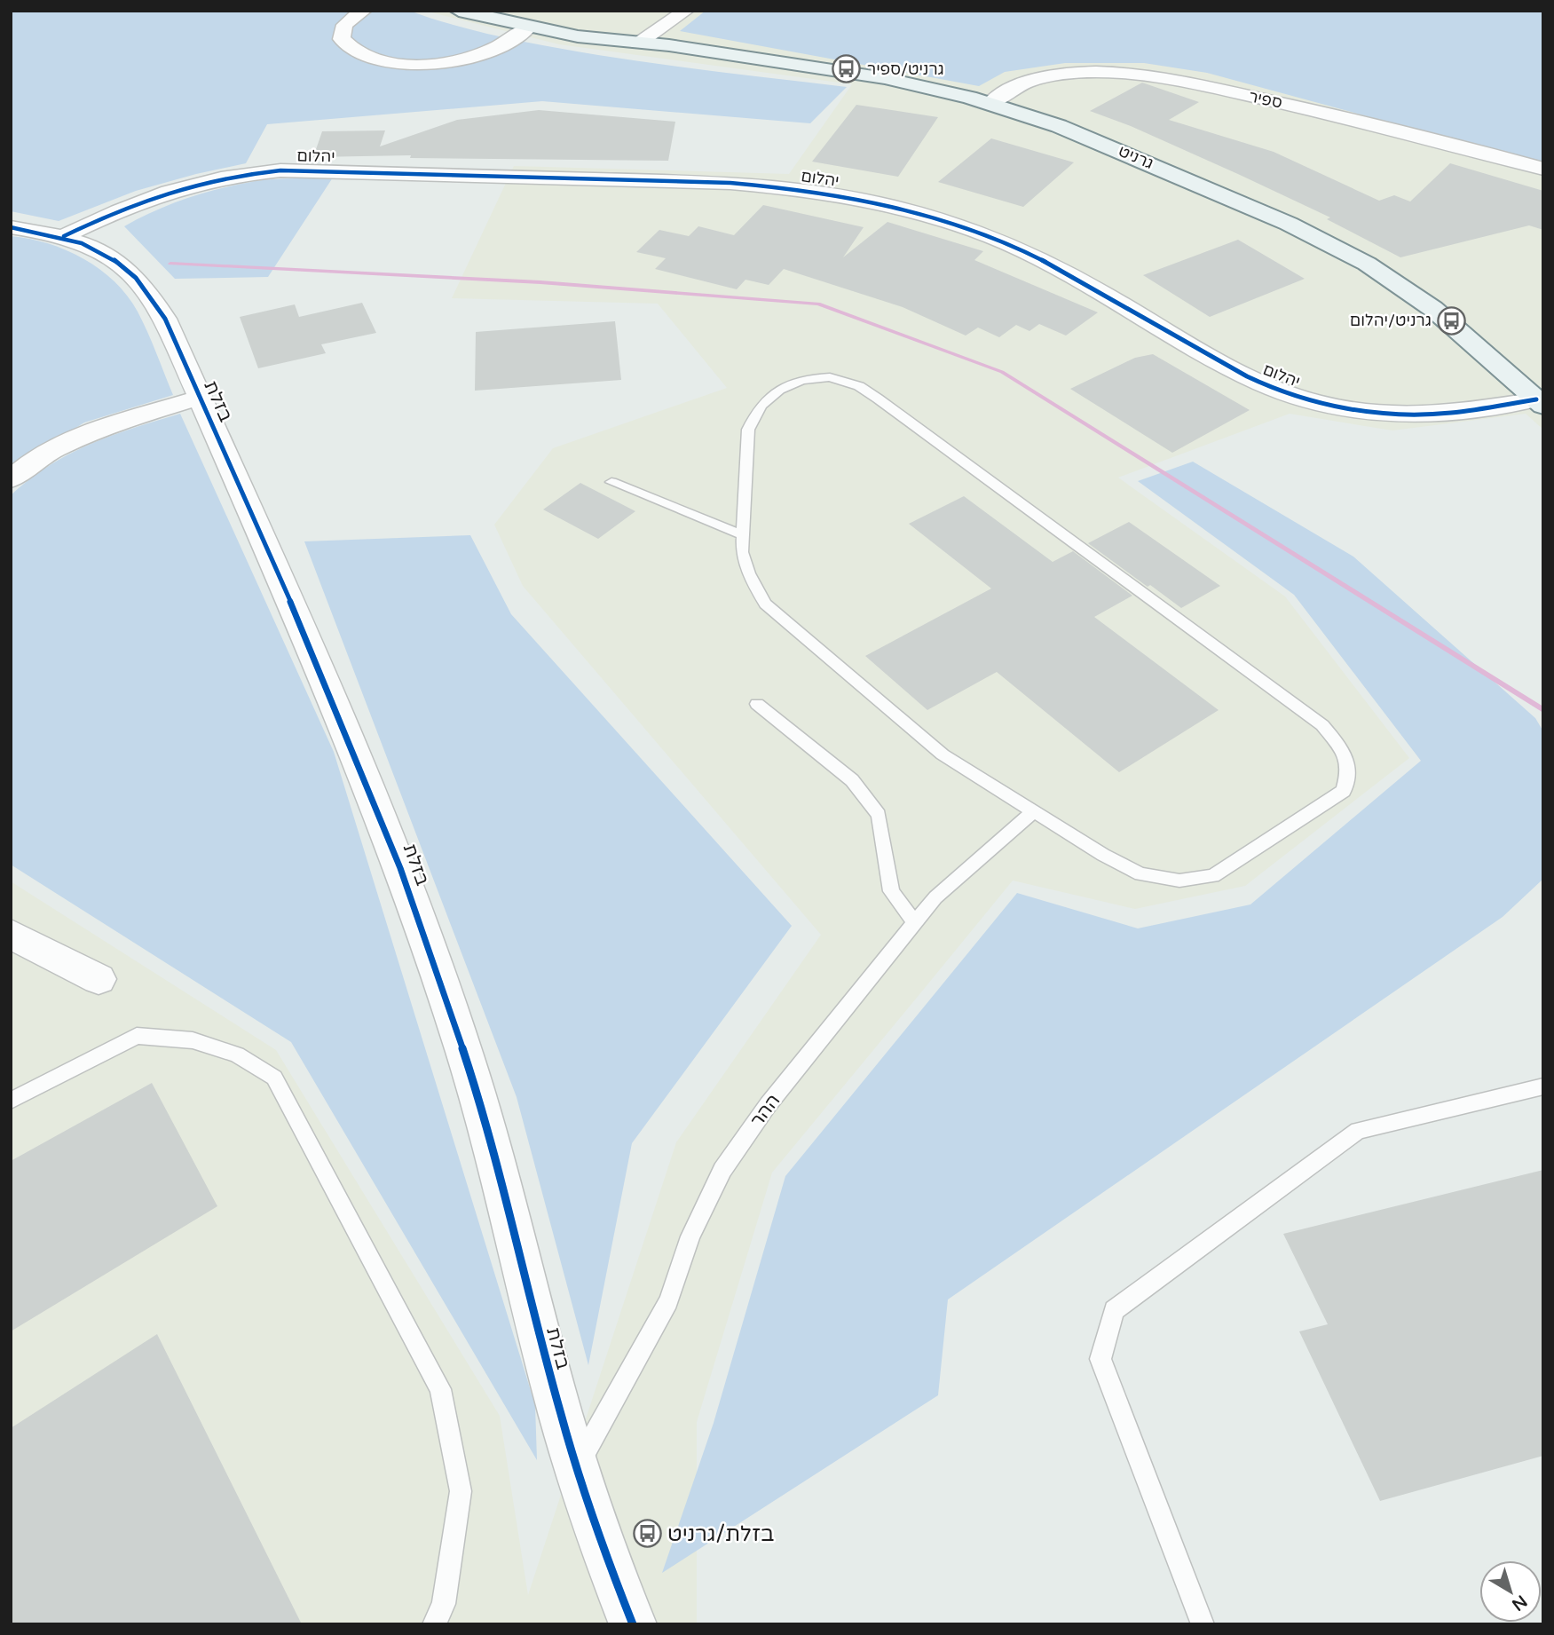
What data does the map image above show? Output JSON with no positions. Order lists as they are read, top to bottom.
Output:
{
  "streets": {
    "street": [
      "ספיר",
      "יהלום",
      "גרניט",
      "בזלת"
    ],
    "lane": ["ההר"]
  },
  "crossings": [
    ["ספיר", "גרניט"],
    ["יהלום", "גרניט"],
    ["יהלום", "בזלת"],
    ["בזלת", "ההר"]
  ],
  "places": {
    "bus stop": ["גרניט/ספיר", "גרניט/יהלום", "בזלת/גרניט"]
  },
  "north": "bottom right"
}
